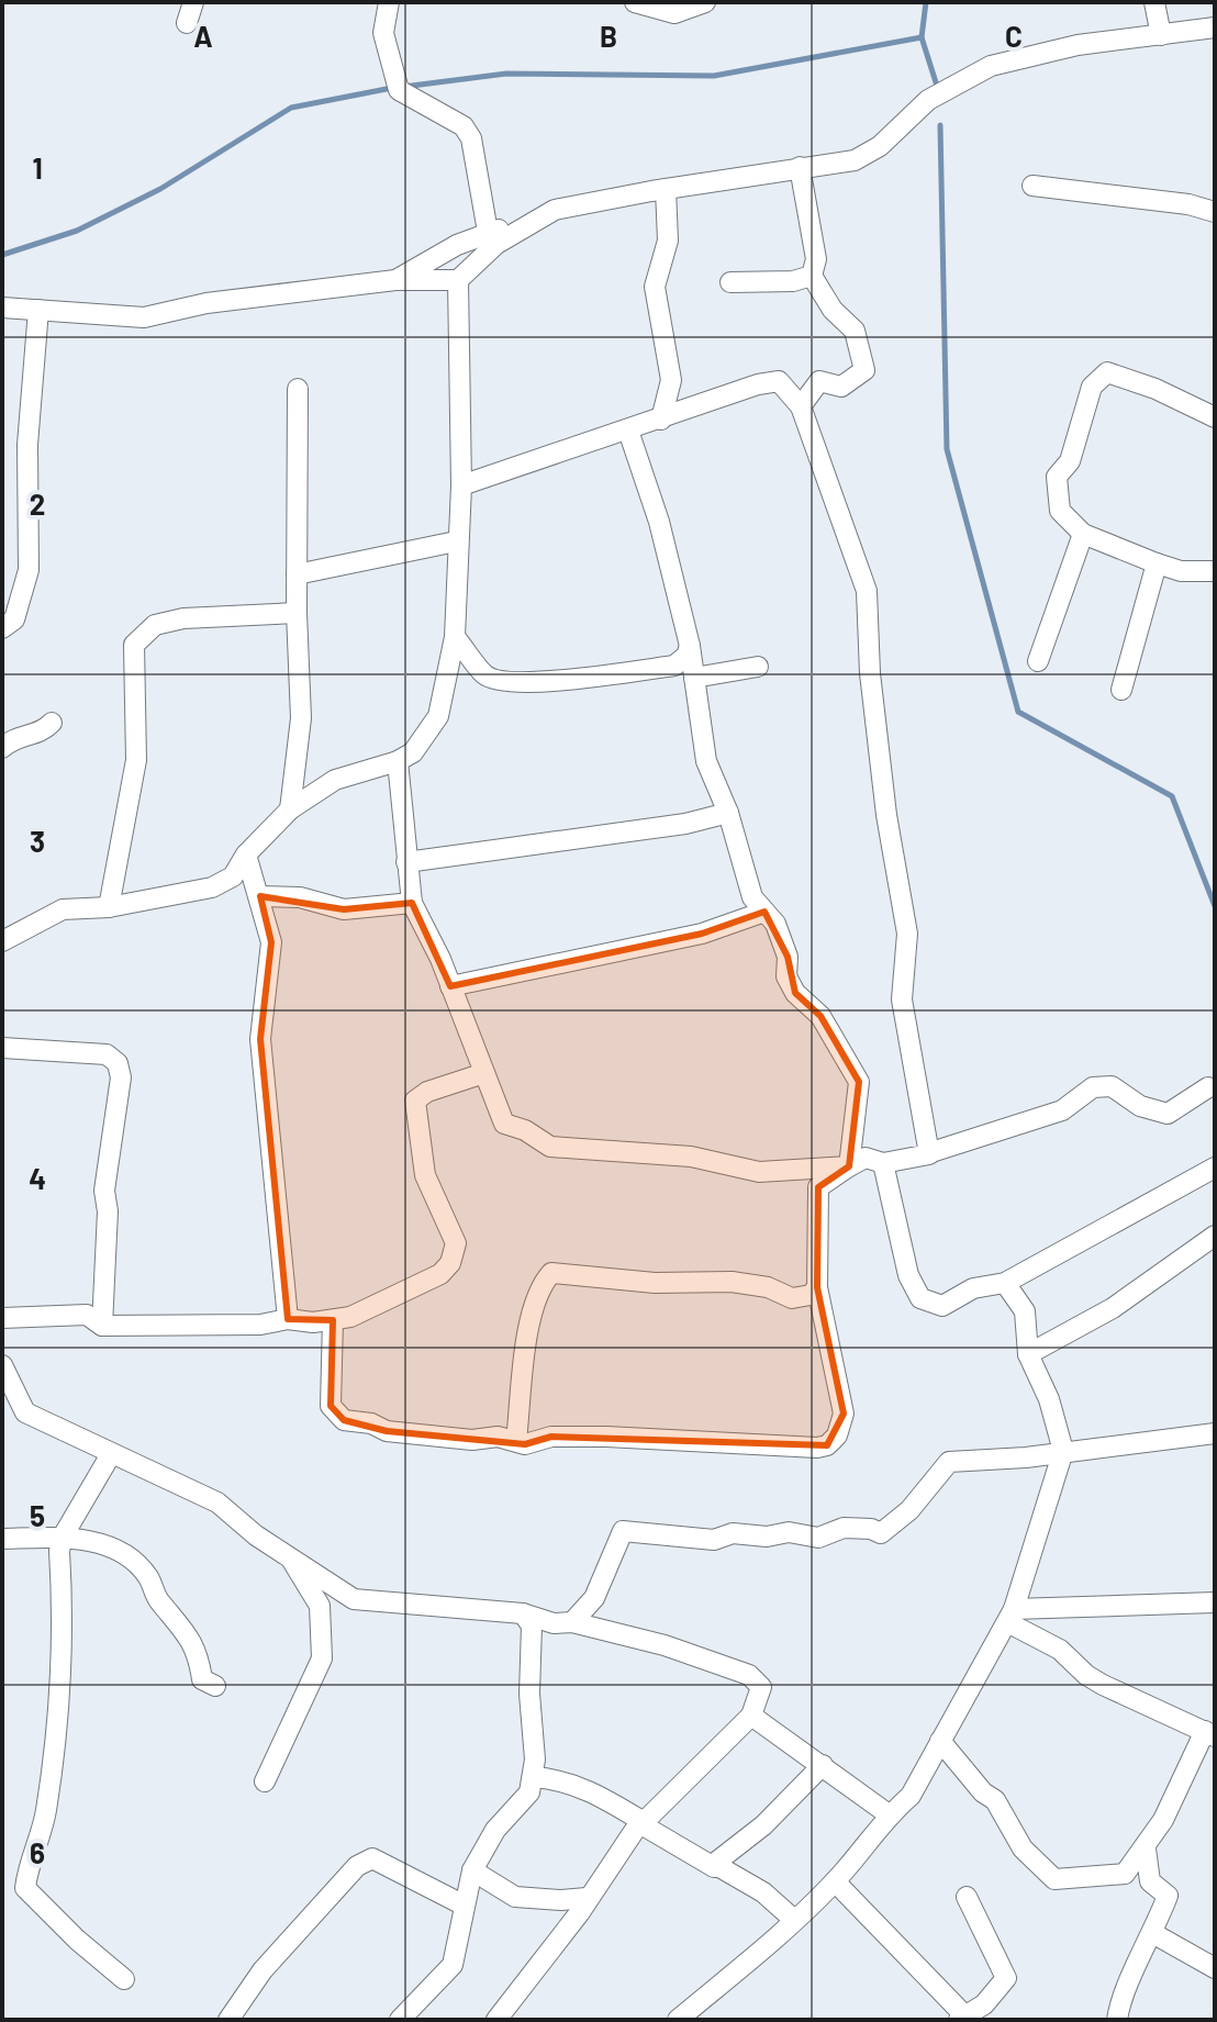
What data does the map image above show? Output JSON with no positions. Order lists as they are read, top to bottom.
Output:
{
  "grid": {
    "columns": ["A", "B", "C"],
    "rows": [
      "1",
      "2",
      "3",
      "4",
      "5",
      "6"
    ]
  }
}
